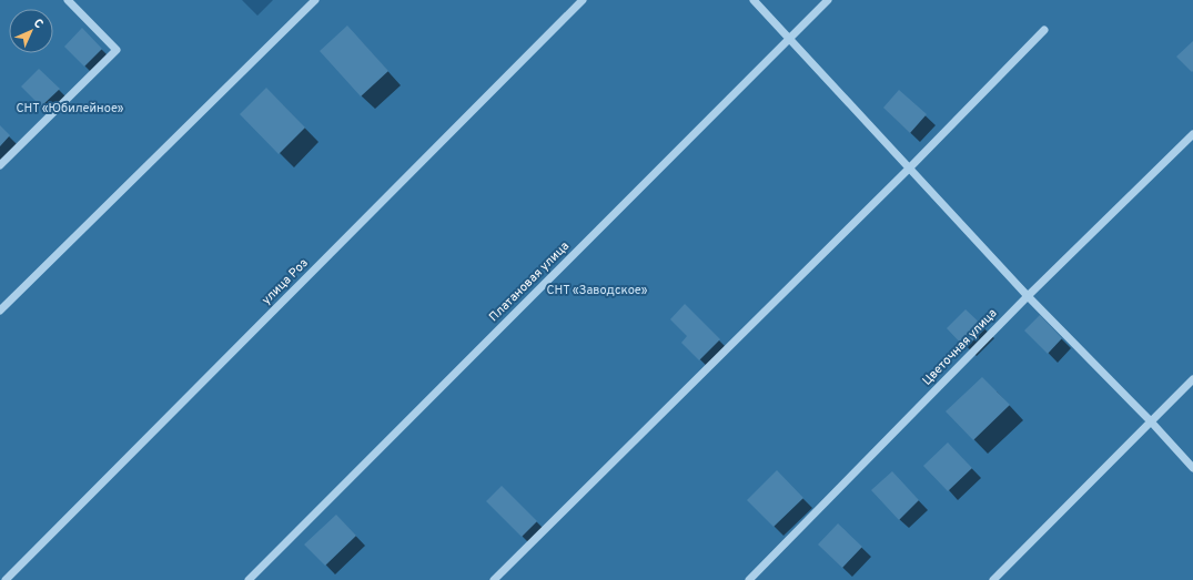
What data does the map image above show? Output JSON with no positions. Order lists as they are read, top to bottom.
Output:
{
  "streets": {
    "street": ["улица Роз", "Платановая улица", "Цветочная улица"]
  },
  "parks": ["СНТ «Юбилейное»", "СНТ «Заводское»"],
  "north": "top right"
}
